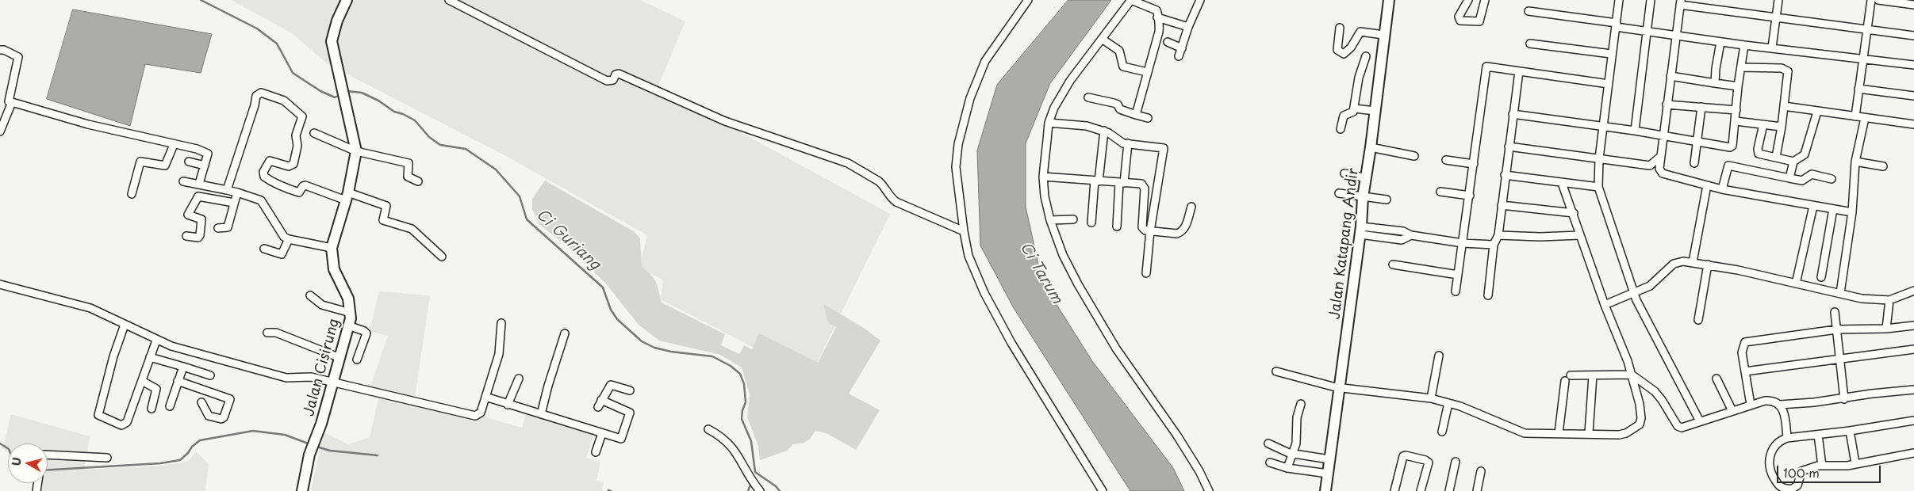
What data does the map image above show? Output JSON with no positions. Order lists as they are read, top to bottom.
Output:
{
  "streets": {
    "main road": ["Jalan Katapang Andir", "Jalan Cisirung"]
  },
  "water": ["Ci Guriang", "Ci Tarum"],
  "scale_bar": "100 m",
  "north": "left"
}
